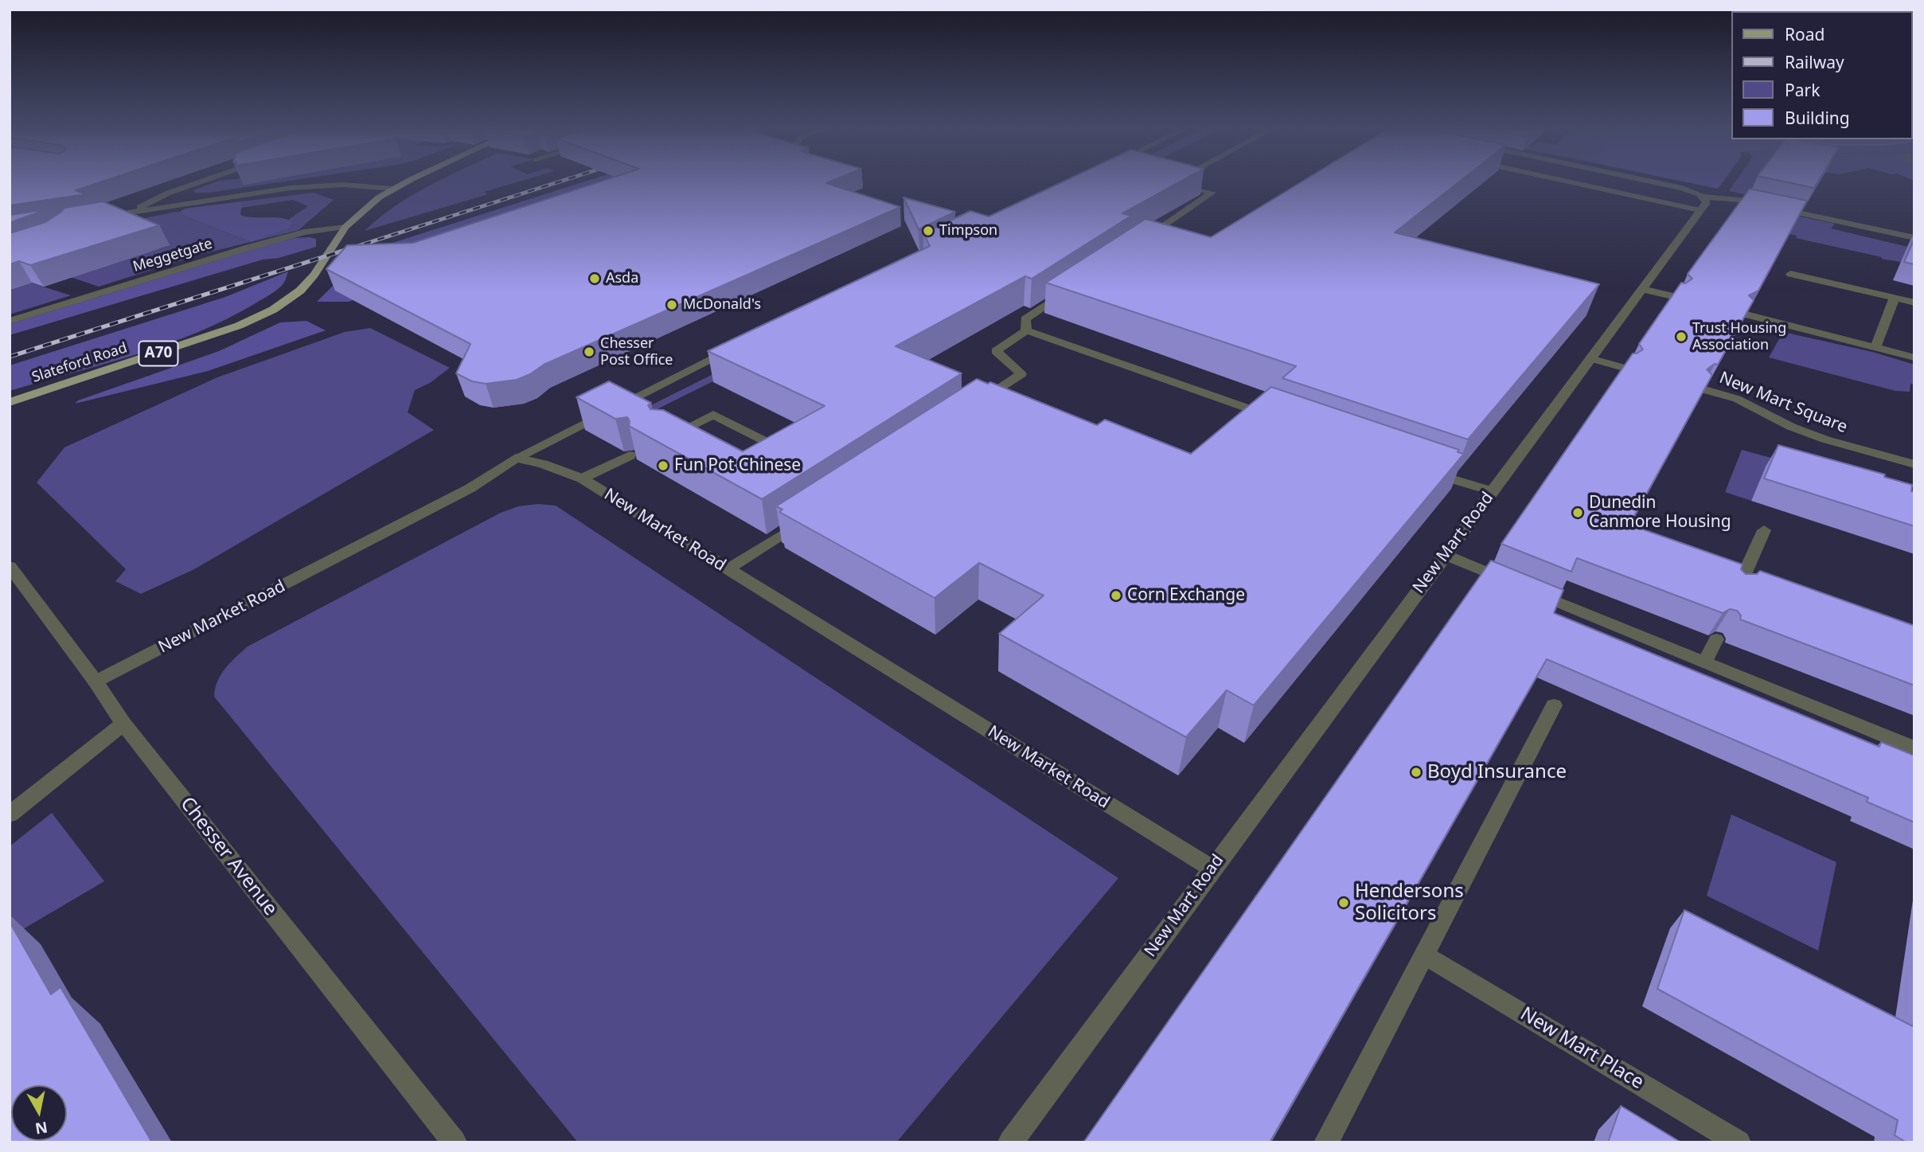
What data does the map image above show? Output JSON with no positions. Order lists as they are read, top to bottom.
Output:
{
  "streets": {
    "main road": ["A70", "Slateford Road"],
    "street": [
      "Meggetgate",
      "New Mart Square",
      "New Market Road",
      "New Mart Road",
      "Chesser Avenue",
      "New Mart Place"
    ]
  },
  "crossings": [
    ["Meggetgate", "Slateford Road"],
    ["New Market Road", "New Mart Road"],
    ["New Market Road", "Chesser Avenue"]
  ],
  "places": [
    "Timpson",
    "Asda",
    "McDonald's",
    "Trust Housing Association",
    "Chesser Post Office",
    "Fun Pot Chinese",
    "Dunedin Canmore Housing",
    "Corn Exchange",
    "Boyd Insurance",
    "Hendersons Solicitors"
  ],
  "legend": [
    "Road",
    "Railway",
    "Park",
    "Building"
  ],
  "north": "bottom"
}
